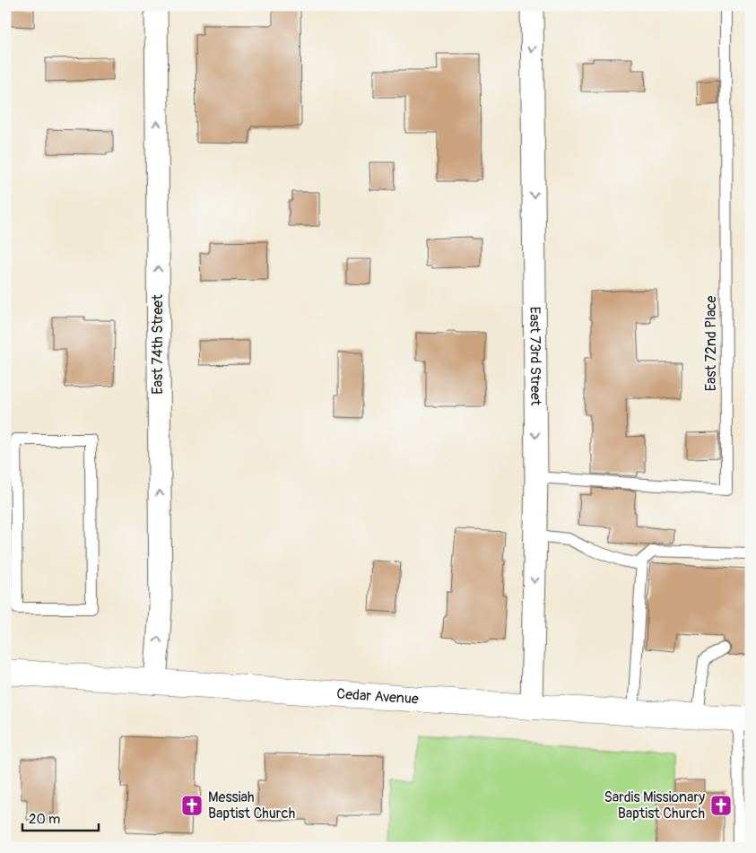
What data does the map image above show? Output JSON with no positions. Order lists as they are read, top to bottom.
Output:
{
  "streets": {
    "street": ["East 74th Street", "East 73rd Street", "Cedar Avenue"],
    "lane": ["East 72nd Place"]
  },
  "crossings": [
    ["East 72nd Place", "East 73rd Street"],
    ["East 74th Street", "Cedar Avenue"],
    ["East 73rd Street", "Cedar Avenue"]
  ],
  "one_way": ["East 74th Street", "East 73rd Street"],
  "places": {
    "church": ["Messiah Baptist Church", "Sardis Missionary Baptist Church"]
  },
  "scale_bar": "20 m"
}
